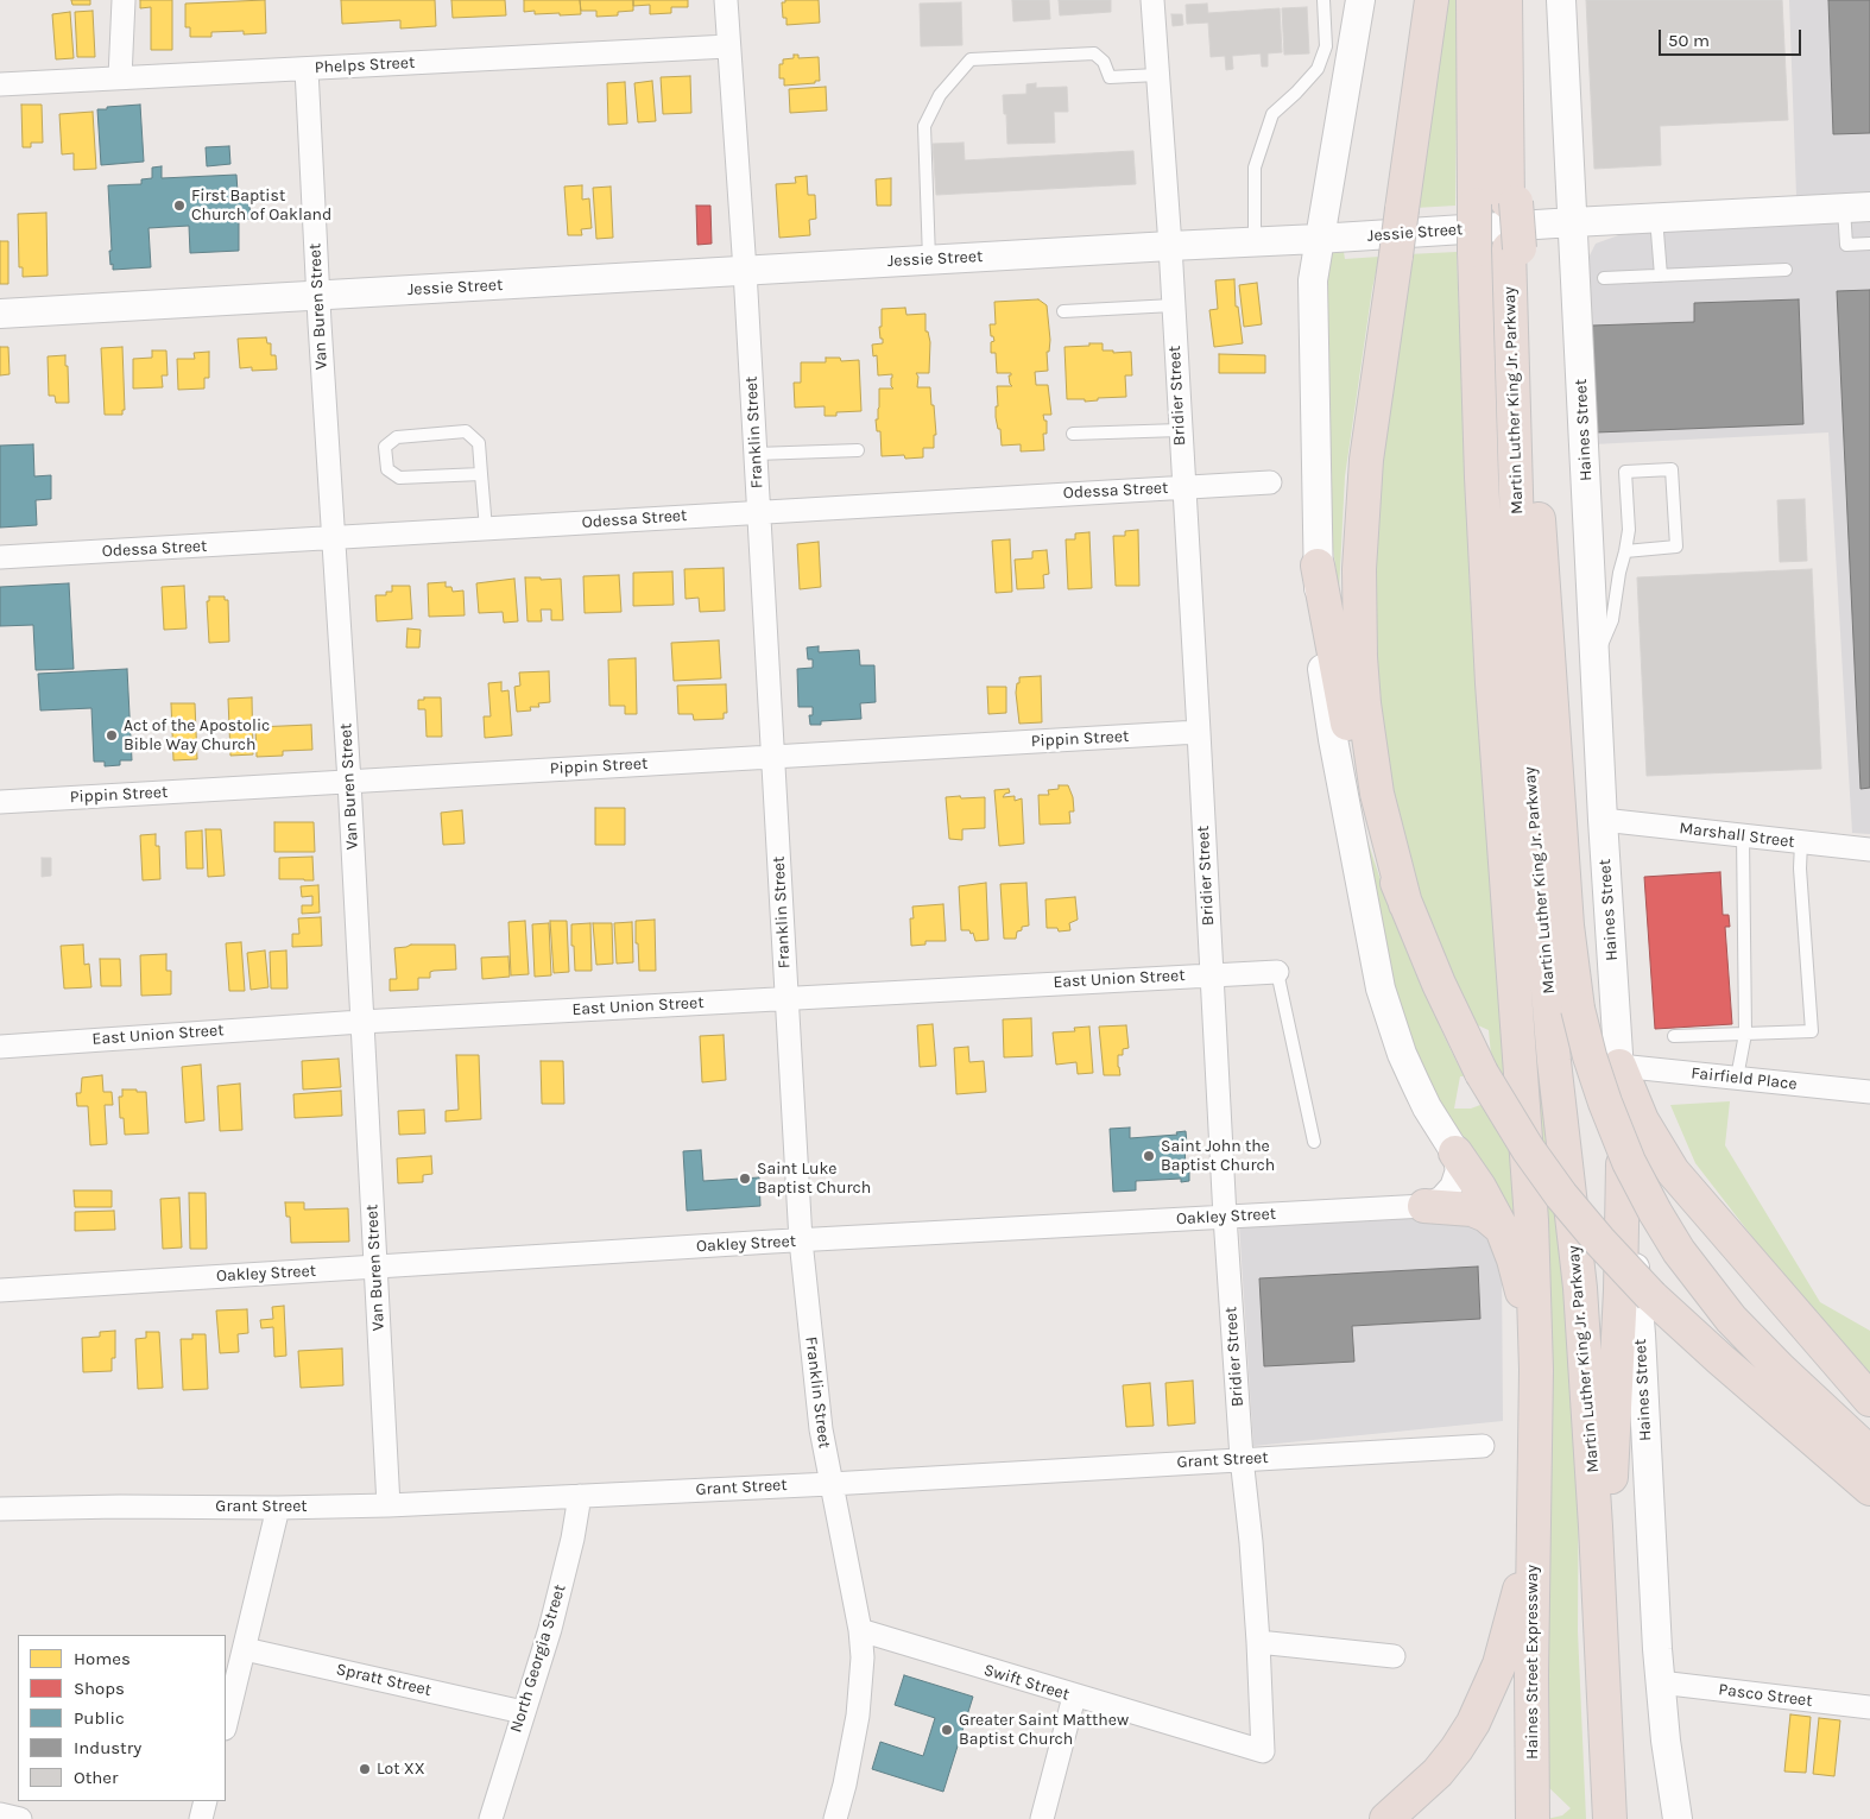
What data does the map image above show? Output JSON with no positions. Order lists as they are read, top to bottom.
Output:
{
  "streets": {
    "highway": ["Martin Luther King Jr. Parkway", "Haines Street Expressway"],
    "street": [
      "Phelps Street",
      "Jessie Street",
      "Van Buren Street",
      "Bridier Street",
      "Haines Street",
      "Franklin Street",
      "Odessa Street",
      "Pippin Street",
      "Marshall Street",
      "East Union Street",
      "Fairfield Place",
      "Oakley Street",
      "Grant Street",
      "North Georgia Street",
      "Spratt Street",
      "Swift Street",
      "Pasco Street"
    ]
  },
  "crossings": [
    ["Phelps Street", "Van Buren Street"],
    ["Phelps Street", "Franklin Street"],
    ["Jessie Street", "Van Buren Street"],
    ["Jessie Street", "Bridier Street"],
    ["Jessie Street", "Haines Street"],
    ["Jessie Street", "Franklin Street"],
    ["Van Buren Street", "Odessa Street"],
    ["Van Buren Street", "Pippin Street"],
    ["Van Buren Street", "East Union Street"],
    ["Van Buren Street", "Oakley Street"],
    ["Van Buren Street", "Grant Street"],
    ["Bridier Street", "Odessa Street"],
    ["Bridier Street", "Pippin Street"],
    ["Bridier Street", "East Union Street"],
    ["Bridier Street", "Oakley Street"],
    ["Bridier Street", "Grant Street"],
    ["Bridier Street", "Swift Street"],
    ["Martin Luther King Jr. Parkway", "Haines Street Expressway"],
    ["Haines Street", "Marshall Street"],
    ["Haines Street", "Fairfield Place"],
    ["Haines Street", "Pasco Street"],
    ["Franklin Street", "Odessa Street"],
    ["Franklin Street", "Pippin Street"],
    ["Franklin Street", "East Union Street"],
    ["Franklin Street", "Oakley Street"],
    ["Franklin Street", "Grant Street"],
    ["Franklin Street", "Swift Street"],
    ["Grant Street", "North Georgia Street"],
    ["North Georgia Street", "Spratt Street"]
  ],
  "places": [
    "First Baptist Church of Oakland",
    "Act of the Apostolic Bible Way Church",
    "Saint John the Baptist Church",
    "Saint Luke Baptist Church",
    "Greater Saint Matthew Baptist Church",
    "Lot XX"
  ],
  "legend": [
    "Homes",
    "Shops",
    "Public",
    "Industry",
    "Other"
  ],
  "scale_bar": "50 m"
}
